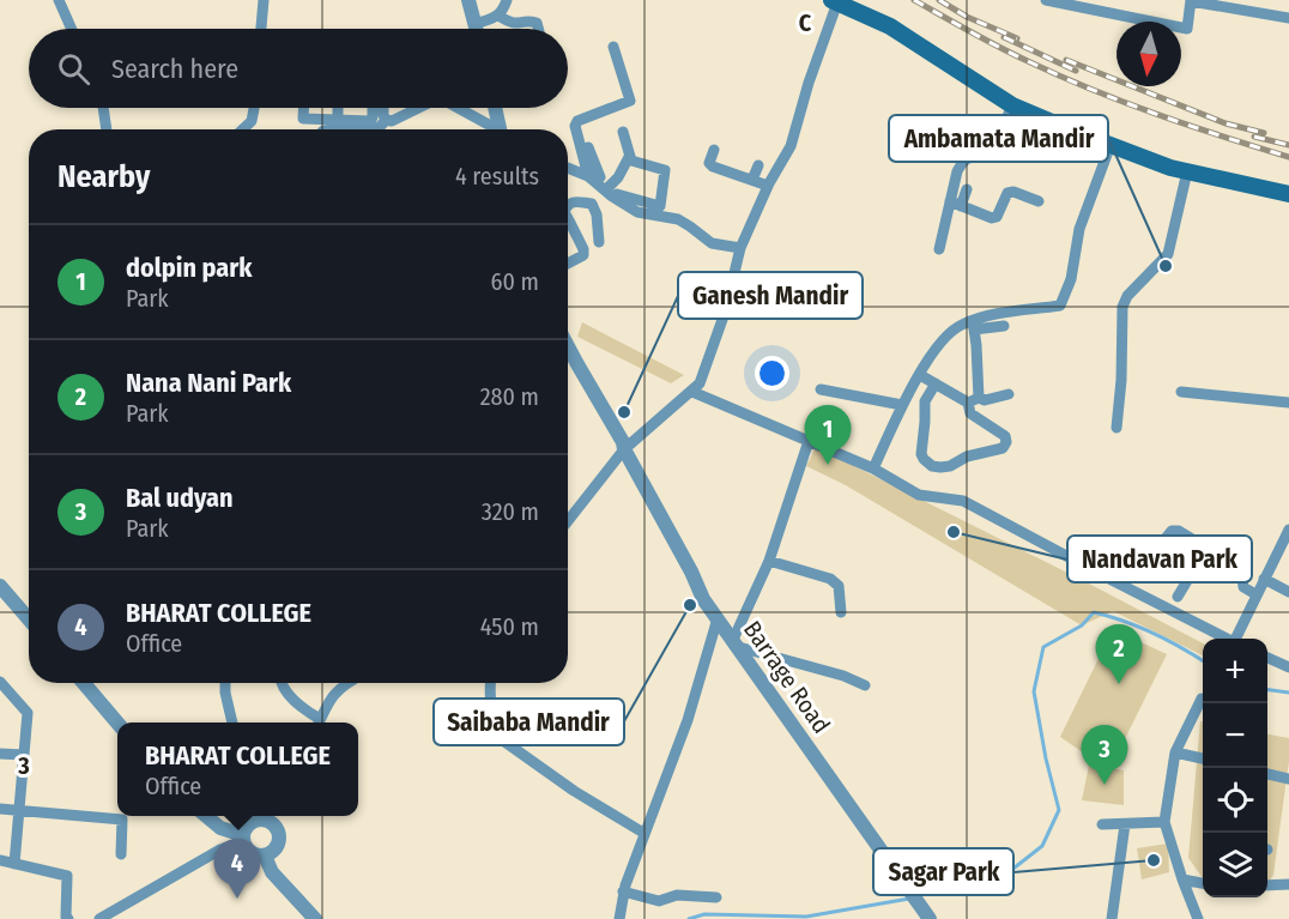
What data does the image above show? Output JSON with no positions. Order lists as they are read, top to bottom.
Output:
{
  "streets": {
    "street": ["Barrage Road"]
  },
  "places": [
    "Ambamata Mandir",
    "Ganesh Mandir",
    "Nandavan Park",
    "Saibaba Mandir",
    "Sagar Park"
  ],
  "north": "bottom",
  "page": {
    "search": "Search here",
    "heading": ["Nearby", "4 results"],
    "list": [
      {
        "mark": "1",
        "name": "dolpin park",
        "note": "Park",
        "value": "60 m"
      },
      {
        "mark": "2",
        "name": "Nana Nani Park",
        "note": "Park",
        "value": "280 m"
      },
      {
        "mark": "3",
        "name": "Bal udyan",
        "note": "Park",
        "value": "320 m"
      },
      {
        "mark": "4",
        "name": "BHARAT COLLEGE",
        "note": "Office",
        "value": "450 m"
      }
    ],
    "pins": [
      "1",
      "2",
      "3",
      "4"
    ],
    "map_buttons": ["+", "−"],
    "popup": ["BHARAT COLLEGE", "Office"]
  },
  "grid": {
    "columns": ["C"],
    "rows": ["3"]
  }
}
